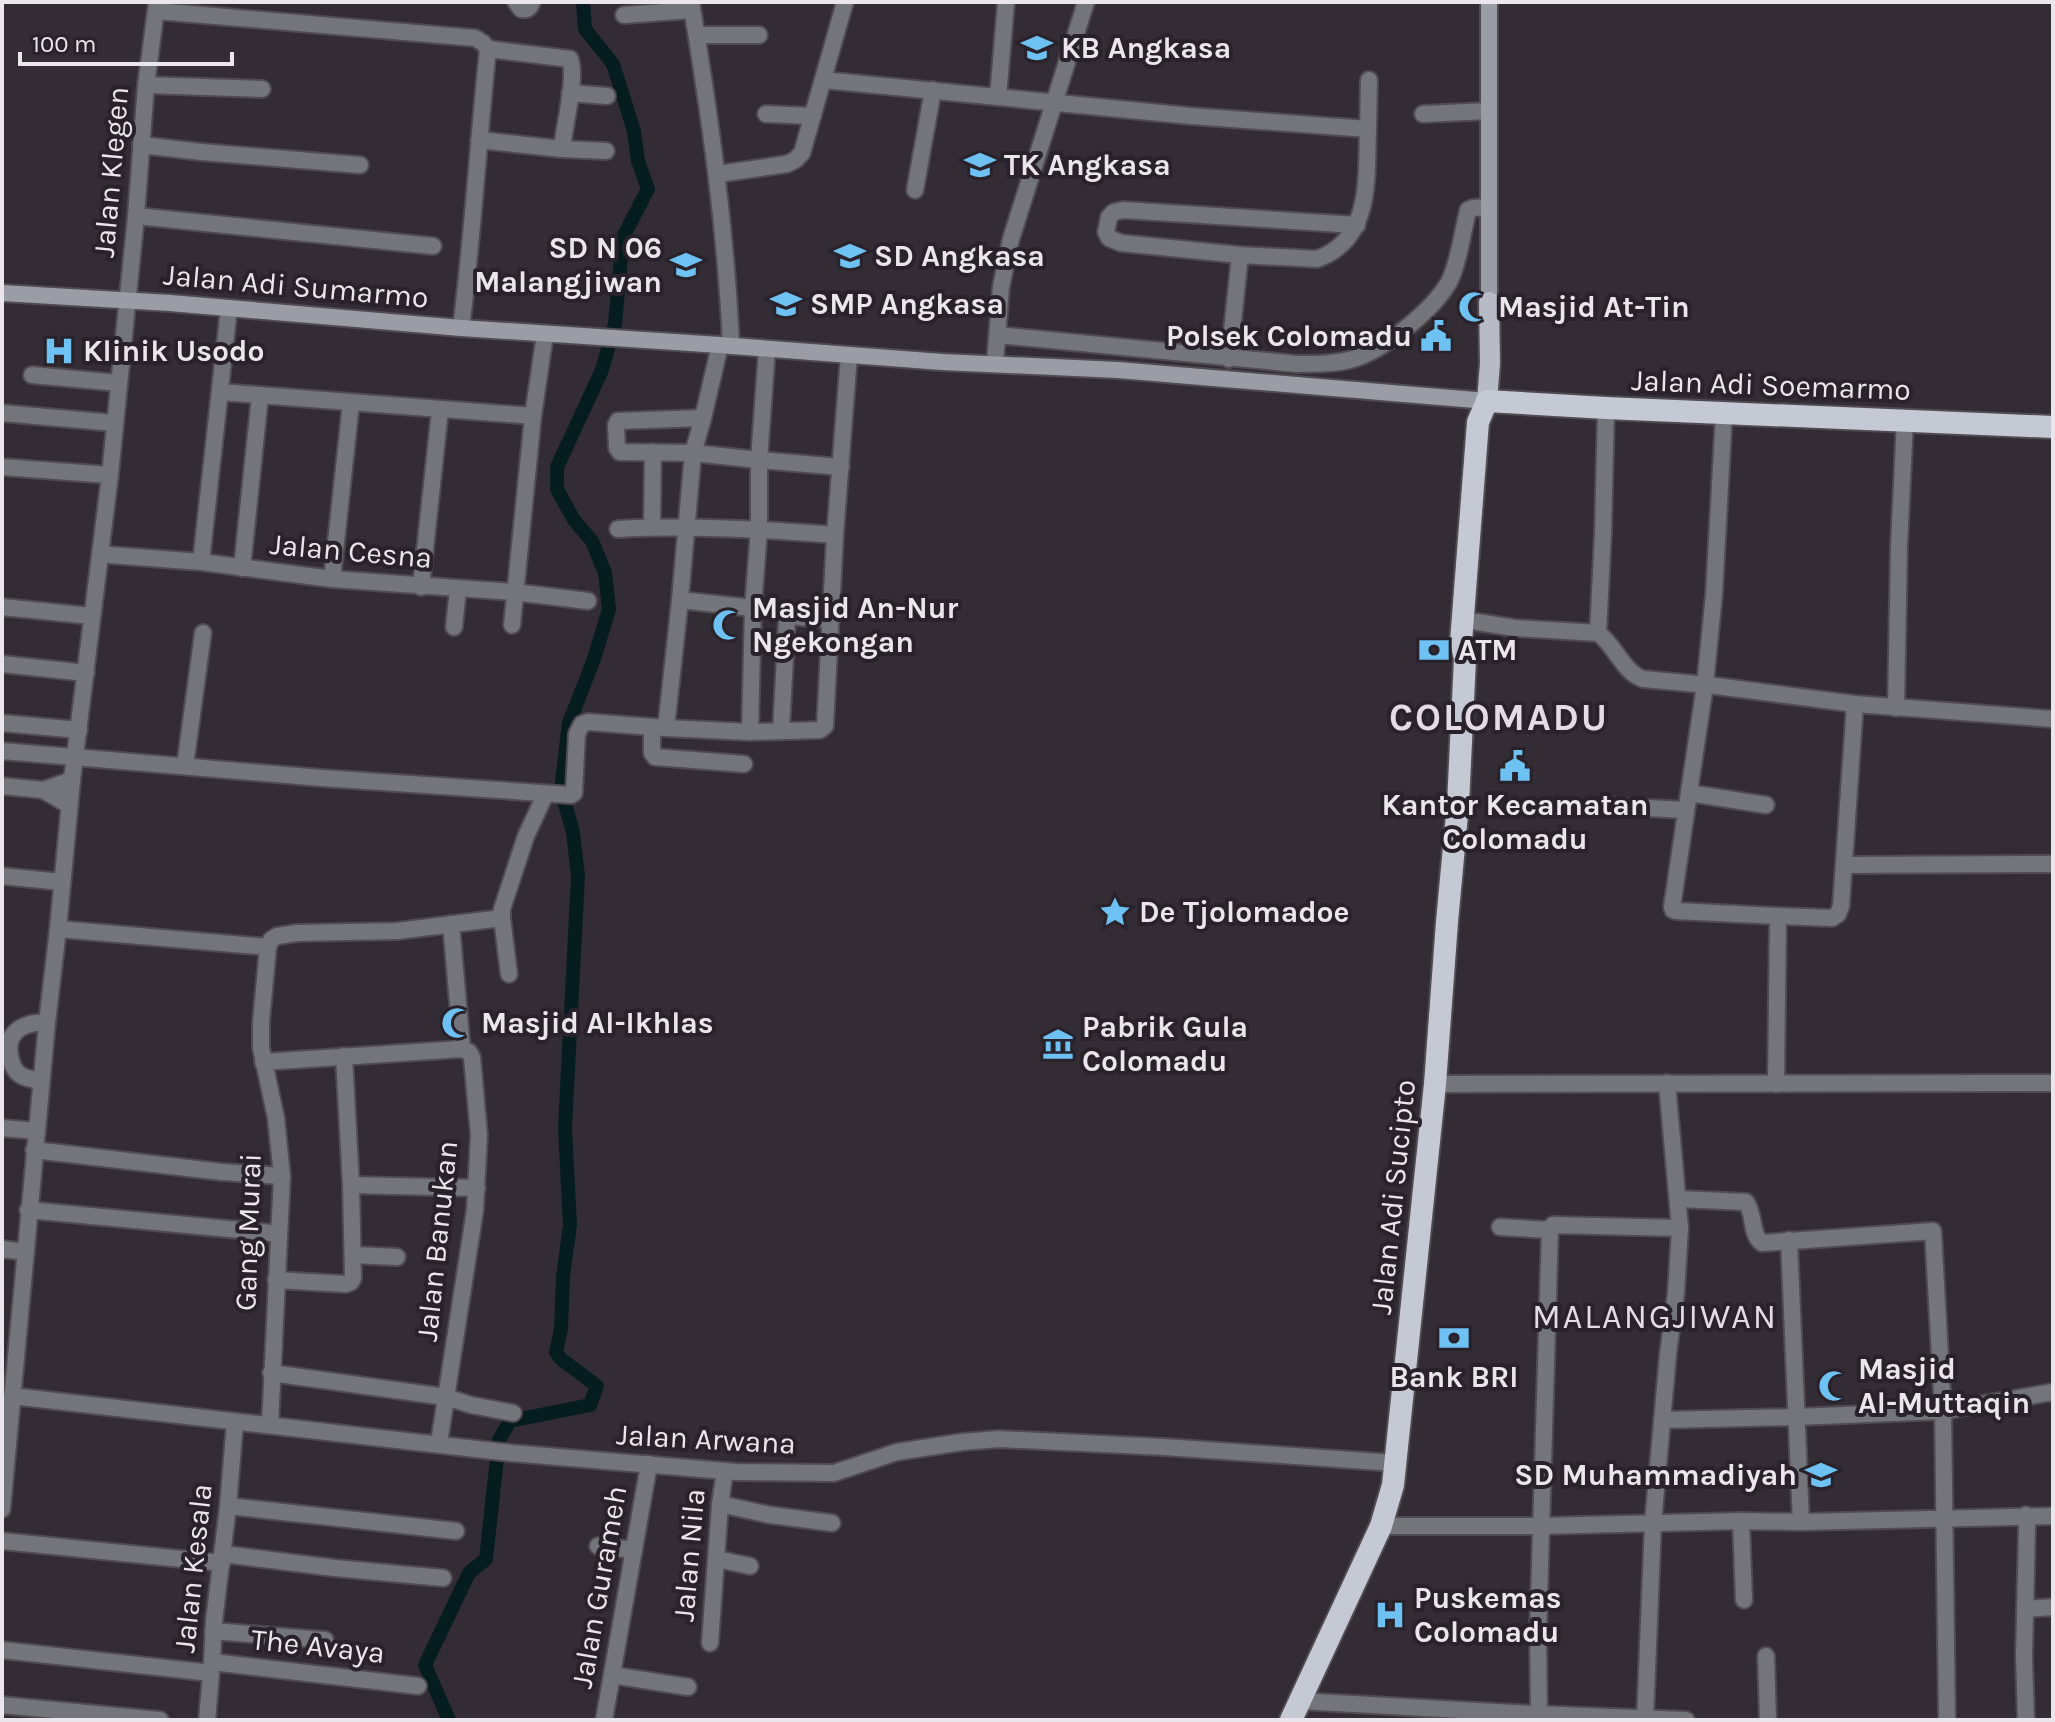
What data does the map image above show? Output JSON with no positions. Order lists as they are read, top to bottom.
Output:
{
  "streets": {
    "highway": ["Jalan Adi Soemarmo", "Jalan Adi Sucipto"],
    "main road": ["Jalan Adi Sumarmo"],
    "street": [
      "Jalan Klegen",
      "Jalan Cesna",
      "Gang Murai",
      "Jalan Banukan",
      "Jalan Arwana",
      "Jalan Nila",
      "Jalan Kesala",
      "Jalan Gurameh",
      "The Avaya"
    ]
  },
  "crossings": [
    ["Jalan Klegen", "Jalan Adi Sumarmo"],
    ["Jalan Klegen", "Jalan Arwana"],
    ["Jalan Adi Sumarmo", "Jalan Adi Soemarmo"],
    ["Jalan Adi Sumarmo", "Jalan Adi Sucipto"],
    ["Jalan Adi Soemarmo", "Jalan Adi Sucipto"],
    ["Jalan Adi Sucipto", "Jalan Arwana"],
    ["Gang Murai", "Jalan Arwana"],
    ["Jalan Banukan", "Jalan Arwana"],
    ["Jalan Arwana", "Jalan Nila"],
    ["Jalan Arwana", "Jalan Kesala"],
    ["Jalan Arwana", "Jalan Gurameh"],
    ["Jalan Kesala", "The Avaya"]
  ],
  "districts": ["COLOMADU", "MALANGJIWAN"],
  "places": {
    "school or university": [
      "KB Angkasa",
      "TK Angkasa",
      "SD Angkasa",
      "SD N 06 Malangjiwan",
      "SMP Angkasa",
      "SD Muhammadiyah"
    ],
    "mosque": [
      "Masjid At-Tin",
      "Masjid An-Nur Ngekongan",
      "Masjid Al-Ikhlas",
      "Masjid Al-Muttaqin"
    ],
    "public building": ["Polsek Colomadu", "Kantor Kecamatan Colomadu"],
    "hospital": ["Klinik Usodo", "Puskemas Colomadu"],
    "bank": ["ATM", "Bank BRI"],
    "place": ["De Tjolomadoe"],
    "museum": ["Pabrik Gula Colomadu"]
  },
  "scale_bar": "100 m"
}
